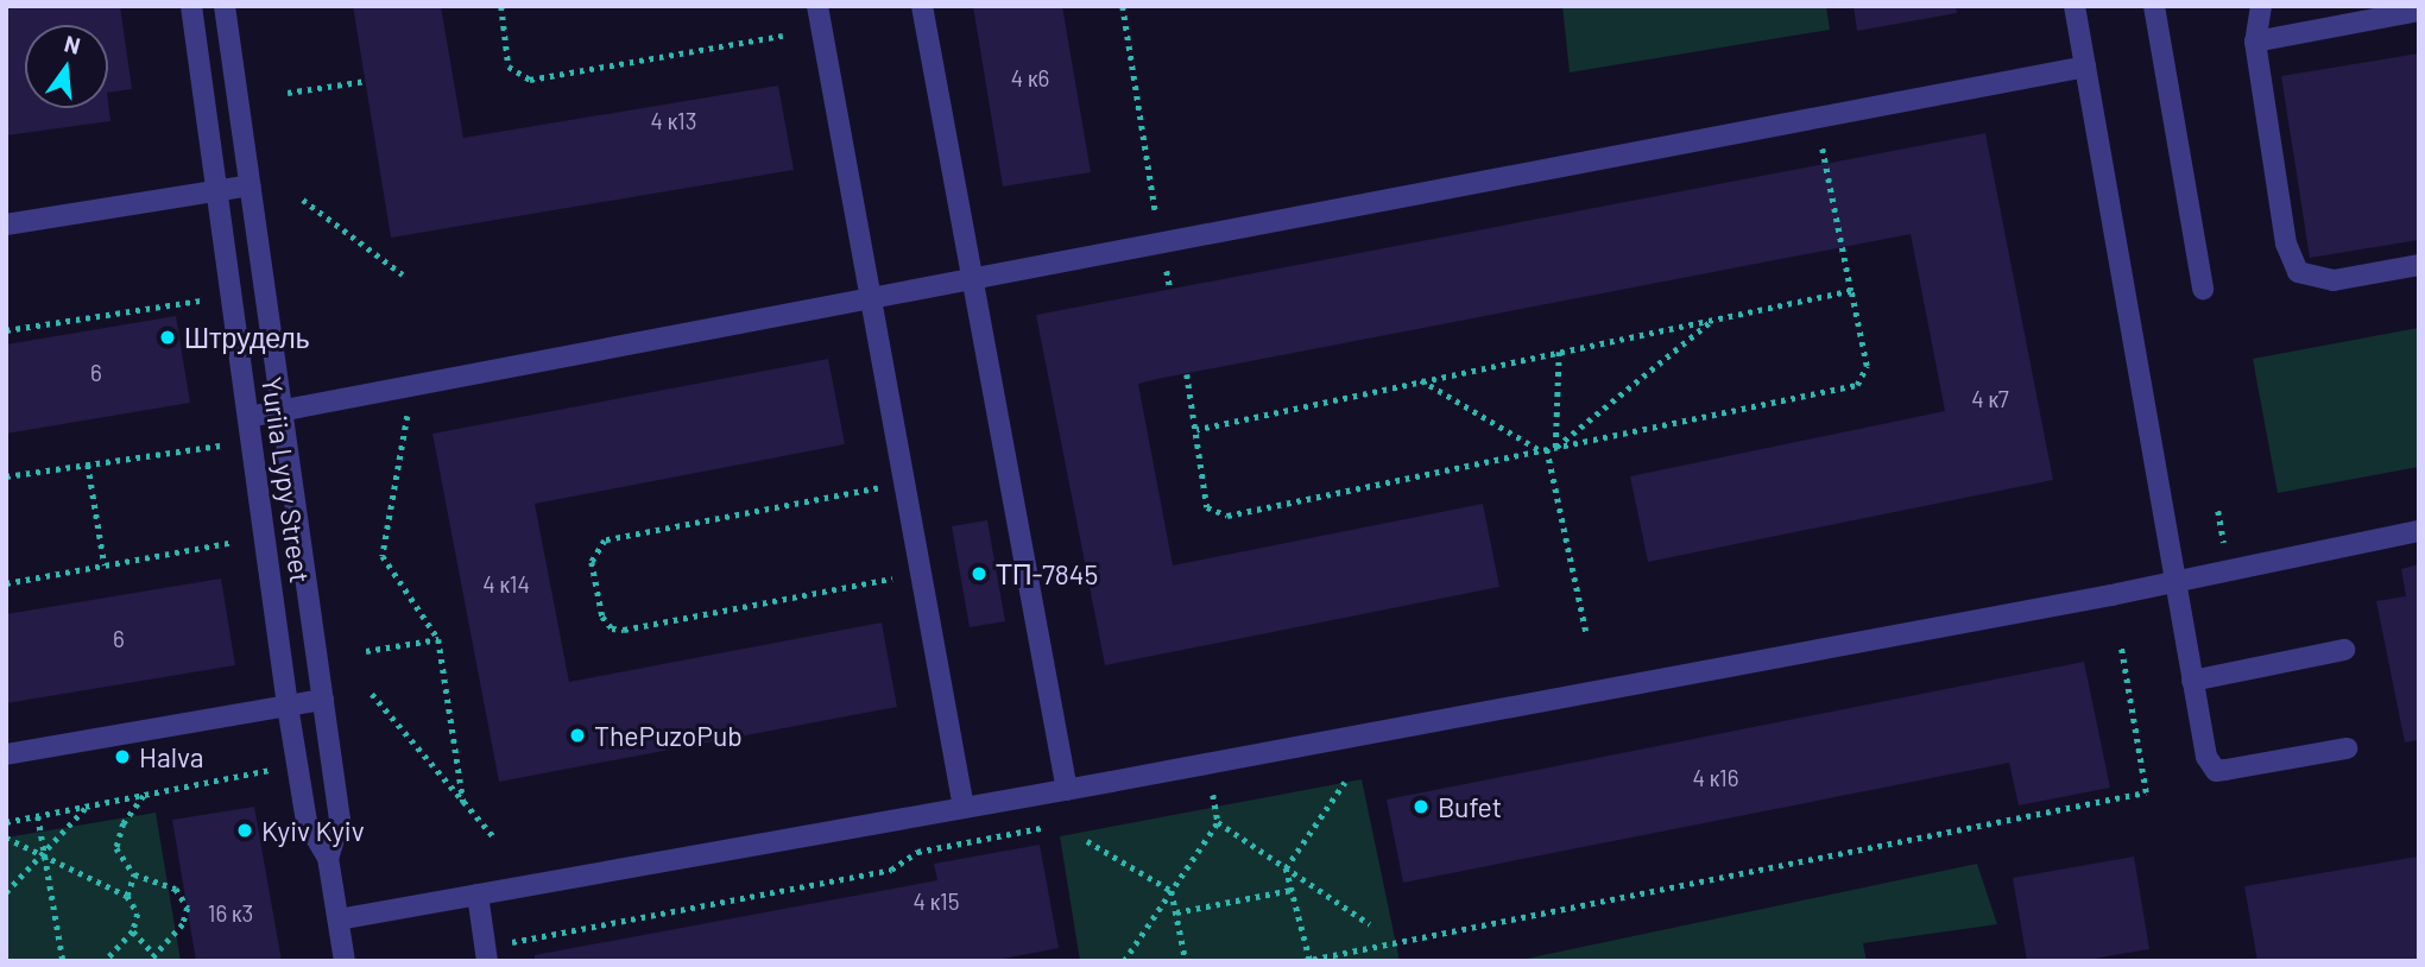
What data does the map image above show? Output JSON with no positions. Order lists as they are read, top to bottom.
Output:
{
  "streets": {
    "street": ["Yuriia Lypy Street"]
  },
  "places": [
    "Штрудель",
    "ТП-7845",
    "ThePuzoPub",
    "Halva",
    "Bufet",
    "Kyiv Kyiv"
  ],
  "house_numbers": [
    "4 к6",
    "4 к13",
    "6",
    "4 к7",
    "4 к14",
    "6",
    "4 к16",
    "4 к15",
    "16 к3"
  ],
  "north": "top"
}
